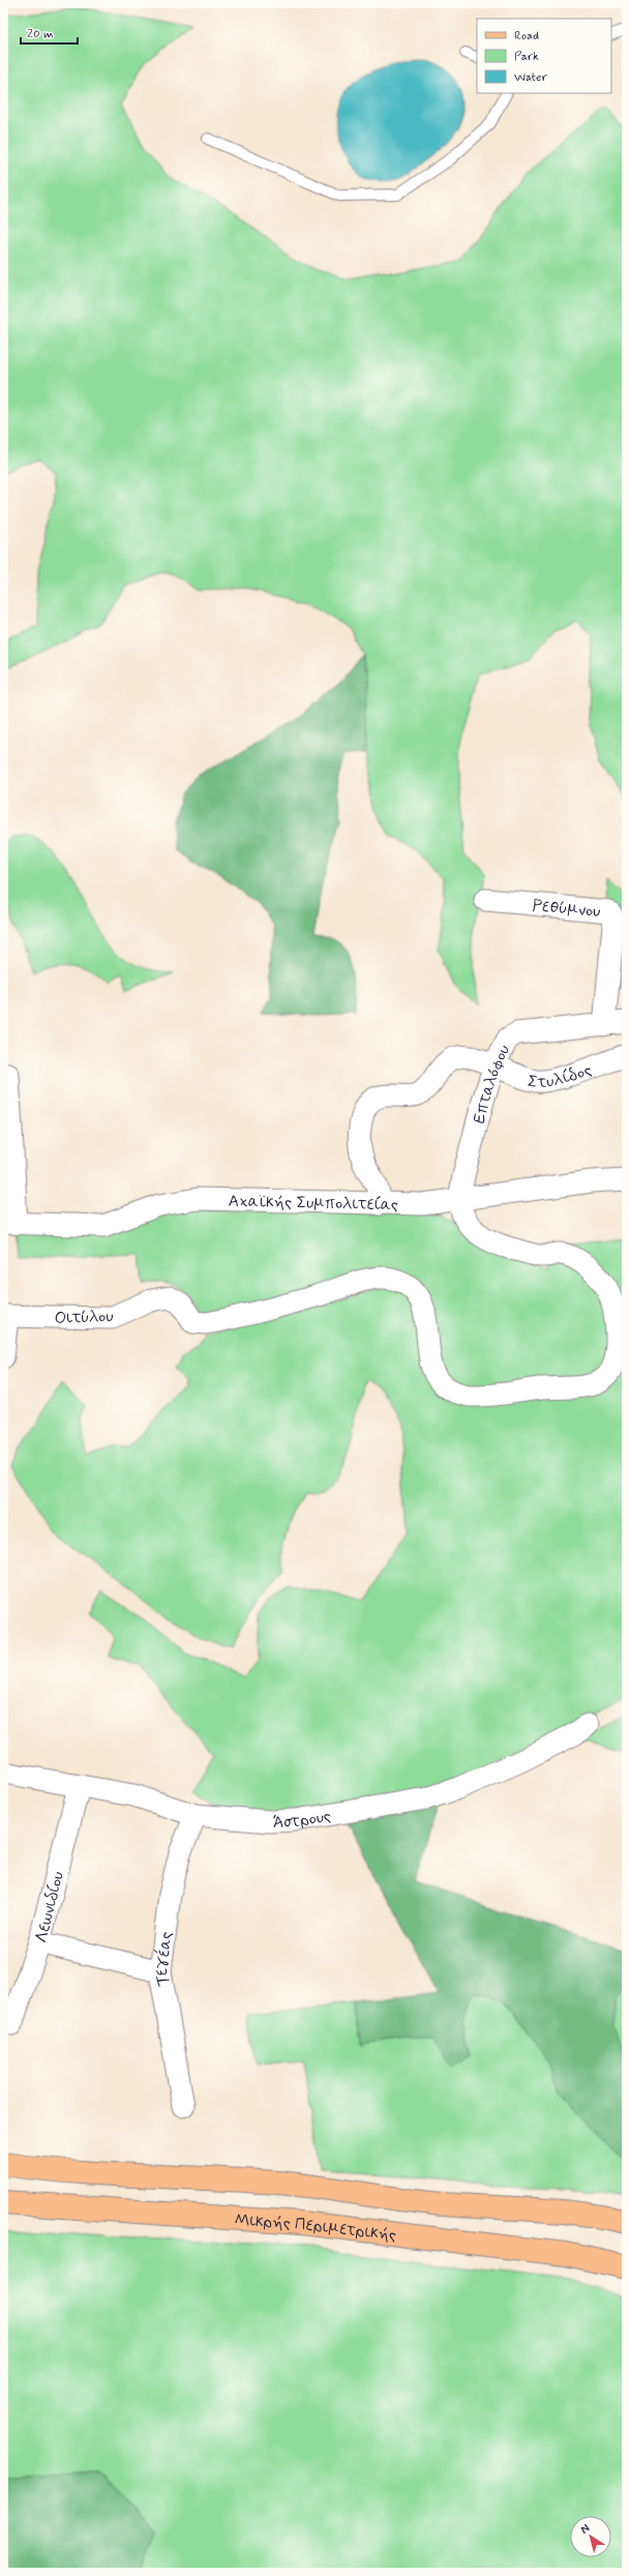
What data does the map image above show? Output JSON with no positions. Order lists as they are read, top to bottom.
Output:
{
  "streets": {
    "main road": ["Μικρής Περιμετρικής"],
    "street": [
      "Ρεθύμνου",
      "Στυλίδος",
      "Επταλόφου",
      "Αχαϊκής Συμπολιτείας",
      "Οιτύλου",
      "Άστρους",
      "Λεωνιδίου",
      "Τεγέας"
    ]
  },
  "crossings": [
    ["Ρεθύμνου", "Επταλόφου"],
    ["Στυλίδος", "Επταλόφου"],
    ["Στυλίδος", "Αχαϊκής Συμπολιτείας"],
    ["Επταλόφου", "Αχαϊκής Συμπολιτείας"],
    ["Επταλόφου", "Οιτύλου"],
    ["Αχαϊκής Συμπολιτείας", "Οιτύλου"],
    ["Άστρους", "Λεωνιδίου"],
    ["Άστρους", "Τεγέας"]
  ],
  "legend": ["Road", "Park", "Water"],
  "scale_bar": "20 m",
  "north": "top left"
}
